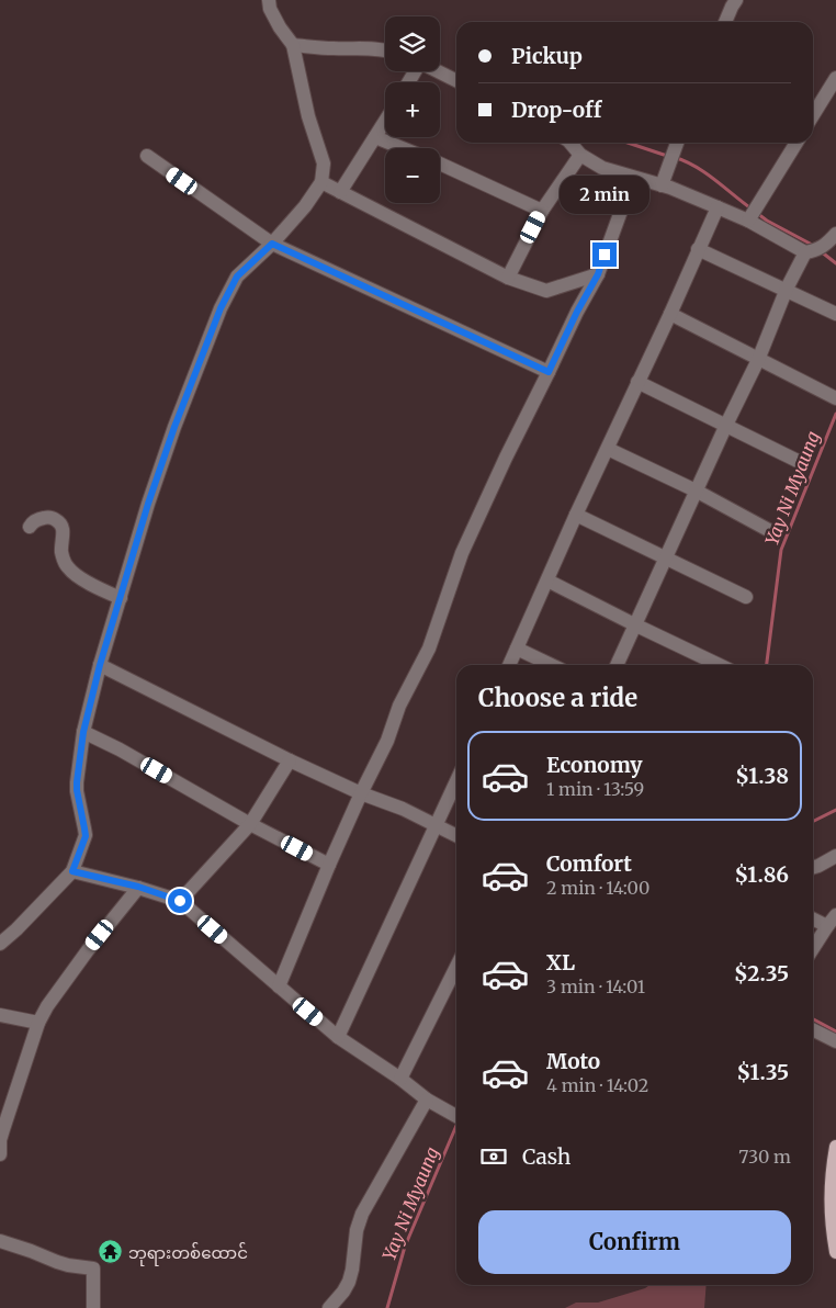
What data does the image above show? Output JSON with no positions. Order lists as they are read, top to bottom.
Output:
{
  "water": ["Yay Ni Myaung"],
  "places": {
    "temple": ["ဘုရားတစ်ထောင်"]
  },
  "page": {
    "map_buttons": ["+", "−"],
    "banner": ["Pickup", "Drop-off"],
    "bubble": "2 min",
    "heading": "Choose a ride",
    "list": [
      {
        "name": "Economy",
        "note": "1 min · 13:59",
        "value": "$1.38"
      },
      {
        "name": "Comfort",
        "note": "2 min · 14:00",
        "value": "$1.86"
      },
      {
        "name": "XL",
        "note": "3 min · 14:01",
        "value": "$2.35"
      },
      {
        "name": "Moto",
        "note": "4 min · 14:02",
        "value": "$1.35"
      }
    ],
    "pay": ["Cash", "730 m"],
    "buttons": "Confirm"
  }
}
